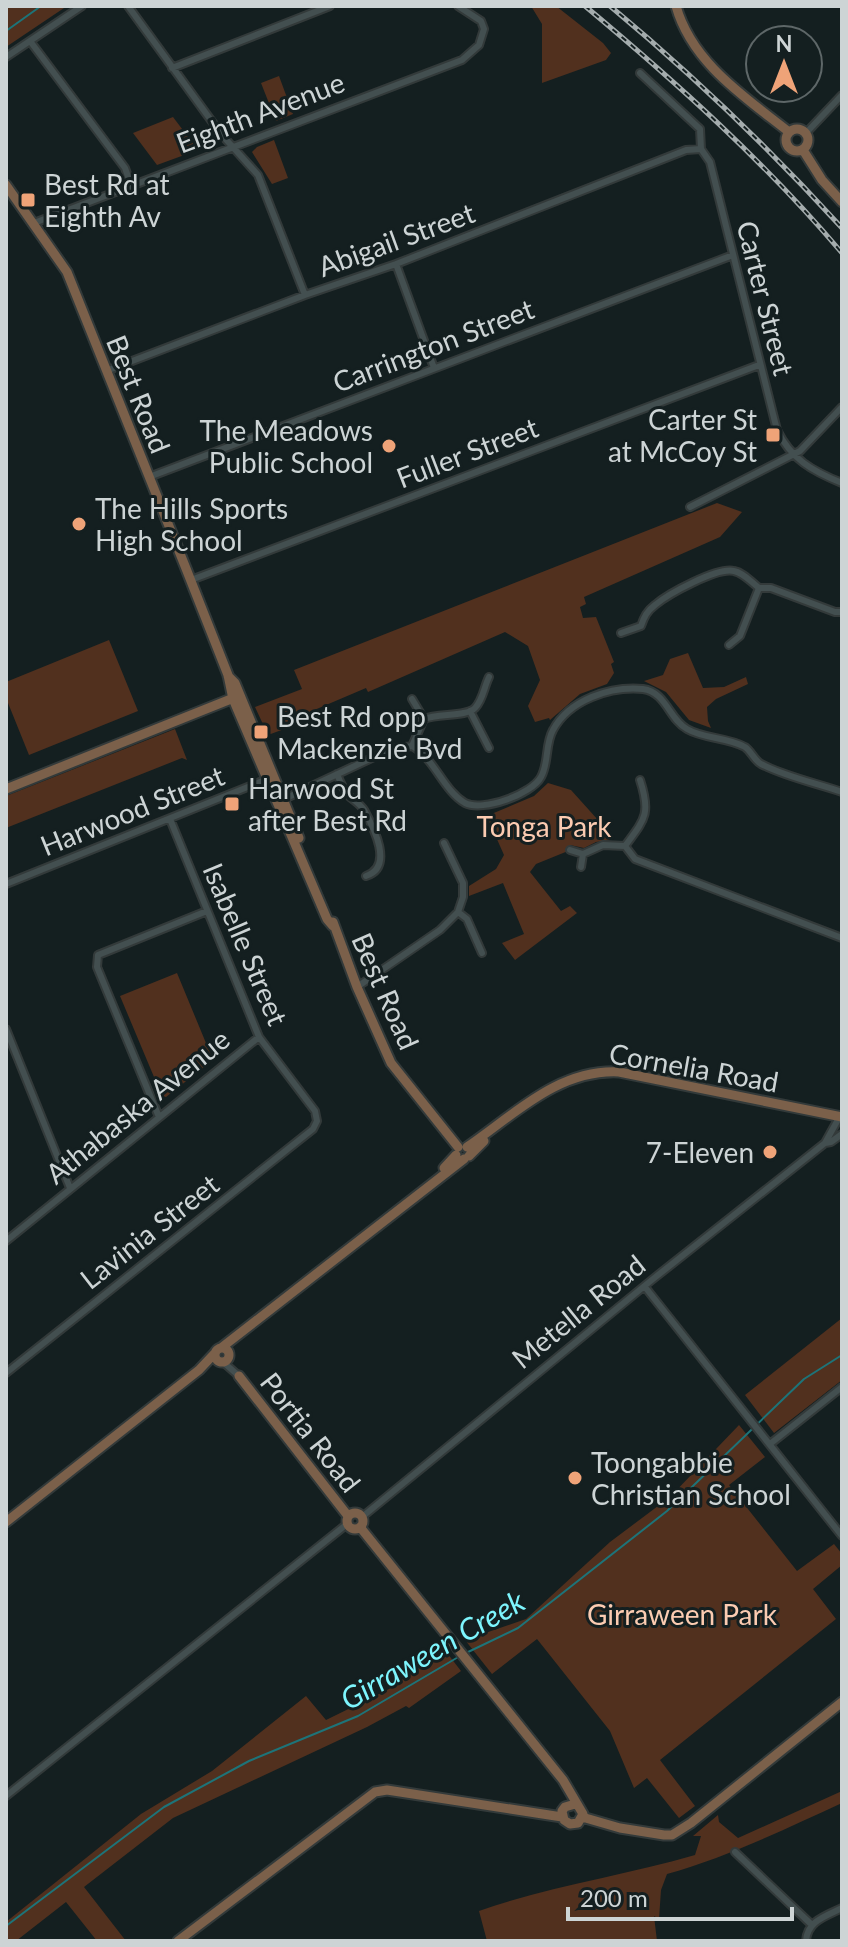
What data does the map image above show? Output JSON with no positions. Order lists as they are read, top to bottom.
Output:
{
  "streets": {
    "main road": ["Best Road", "Cornelia Road", "Portia Road"],
    "street": [
      "Eighth Avenue",
      "Abigail Street",
      "Carter Street",
      "Carrington Street",
      "Fuller Street",
      "Harwood Street",
      "Isabelle Street",
      "Athabaska Avenue",
      "Lavinia Street",
      "Metella Road"
    ]
  },
  "crossings": [
    ["Eighth Avenue", "Best Road"],
    ["Abigail Street", "Carter Street"],
    ["Abigail Street", "Best Road"],
    ["Carter Street", "Carrington Street"],
    ["Carter Street", "Fuller Street"],
    ["Carrington Street", "Best Road"],
    ["Best Road", "Fuller Street"],
    ["Best Road", "Harwood Street"],
    ["Best Road", "Cornelia Road"],
    ["Harwood Street", "Isabelle Street"],
    ["Isabelle Street", "Athabaska Avenue"],
    ["Isabelle Street", "Lavinia Street"],
    ["Cornelia Road", "Metella Road"],
    ["Cornelia Road", "Portia Road"],
    ["Metella Road", "Portia Road"]
  ],
  "water": ["Girraween Creek"],
  "parks": ["Tonga Park", "Girraween Park"],
  "places": {
    "transit": [
      "Best Rd at Eighth Av",
      "Carter St at McCoy St",
      "Best Rd opp Mackenzie Bvd",
      "Harwood St after Best Rd"
    ],
    "other": [
      "The Meadows Public School",
      "The Hills Sports High School",
      "7-Eleven",
      "Toongabbie Christian School"
    ]
  },
  "scale_bar": "200 m",
  "north": "top"
}
